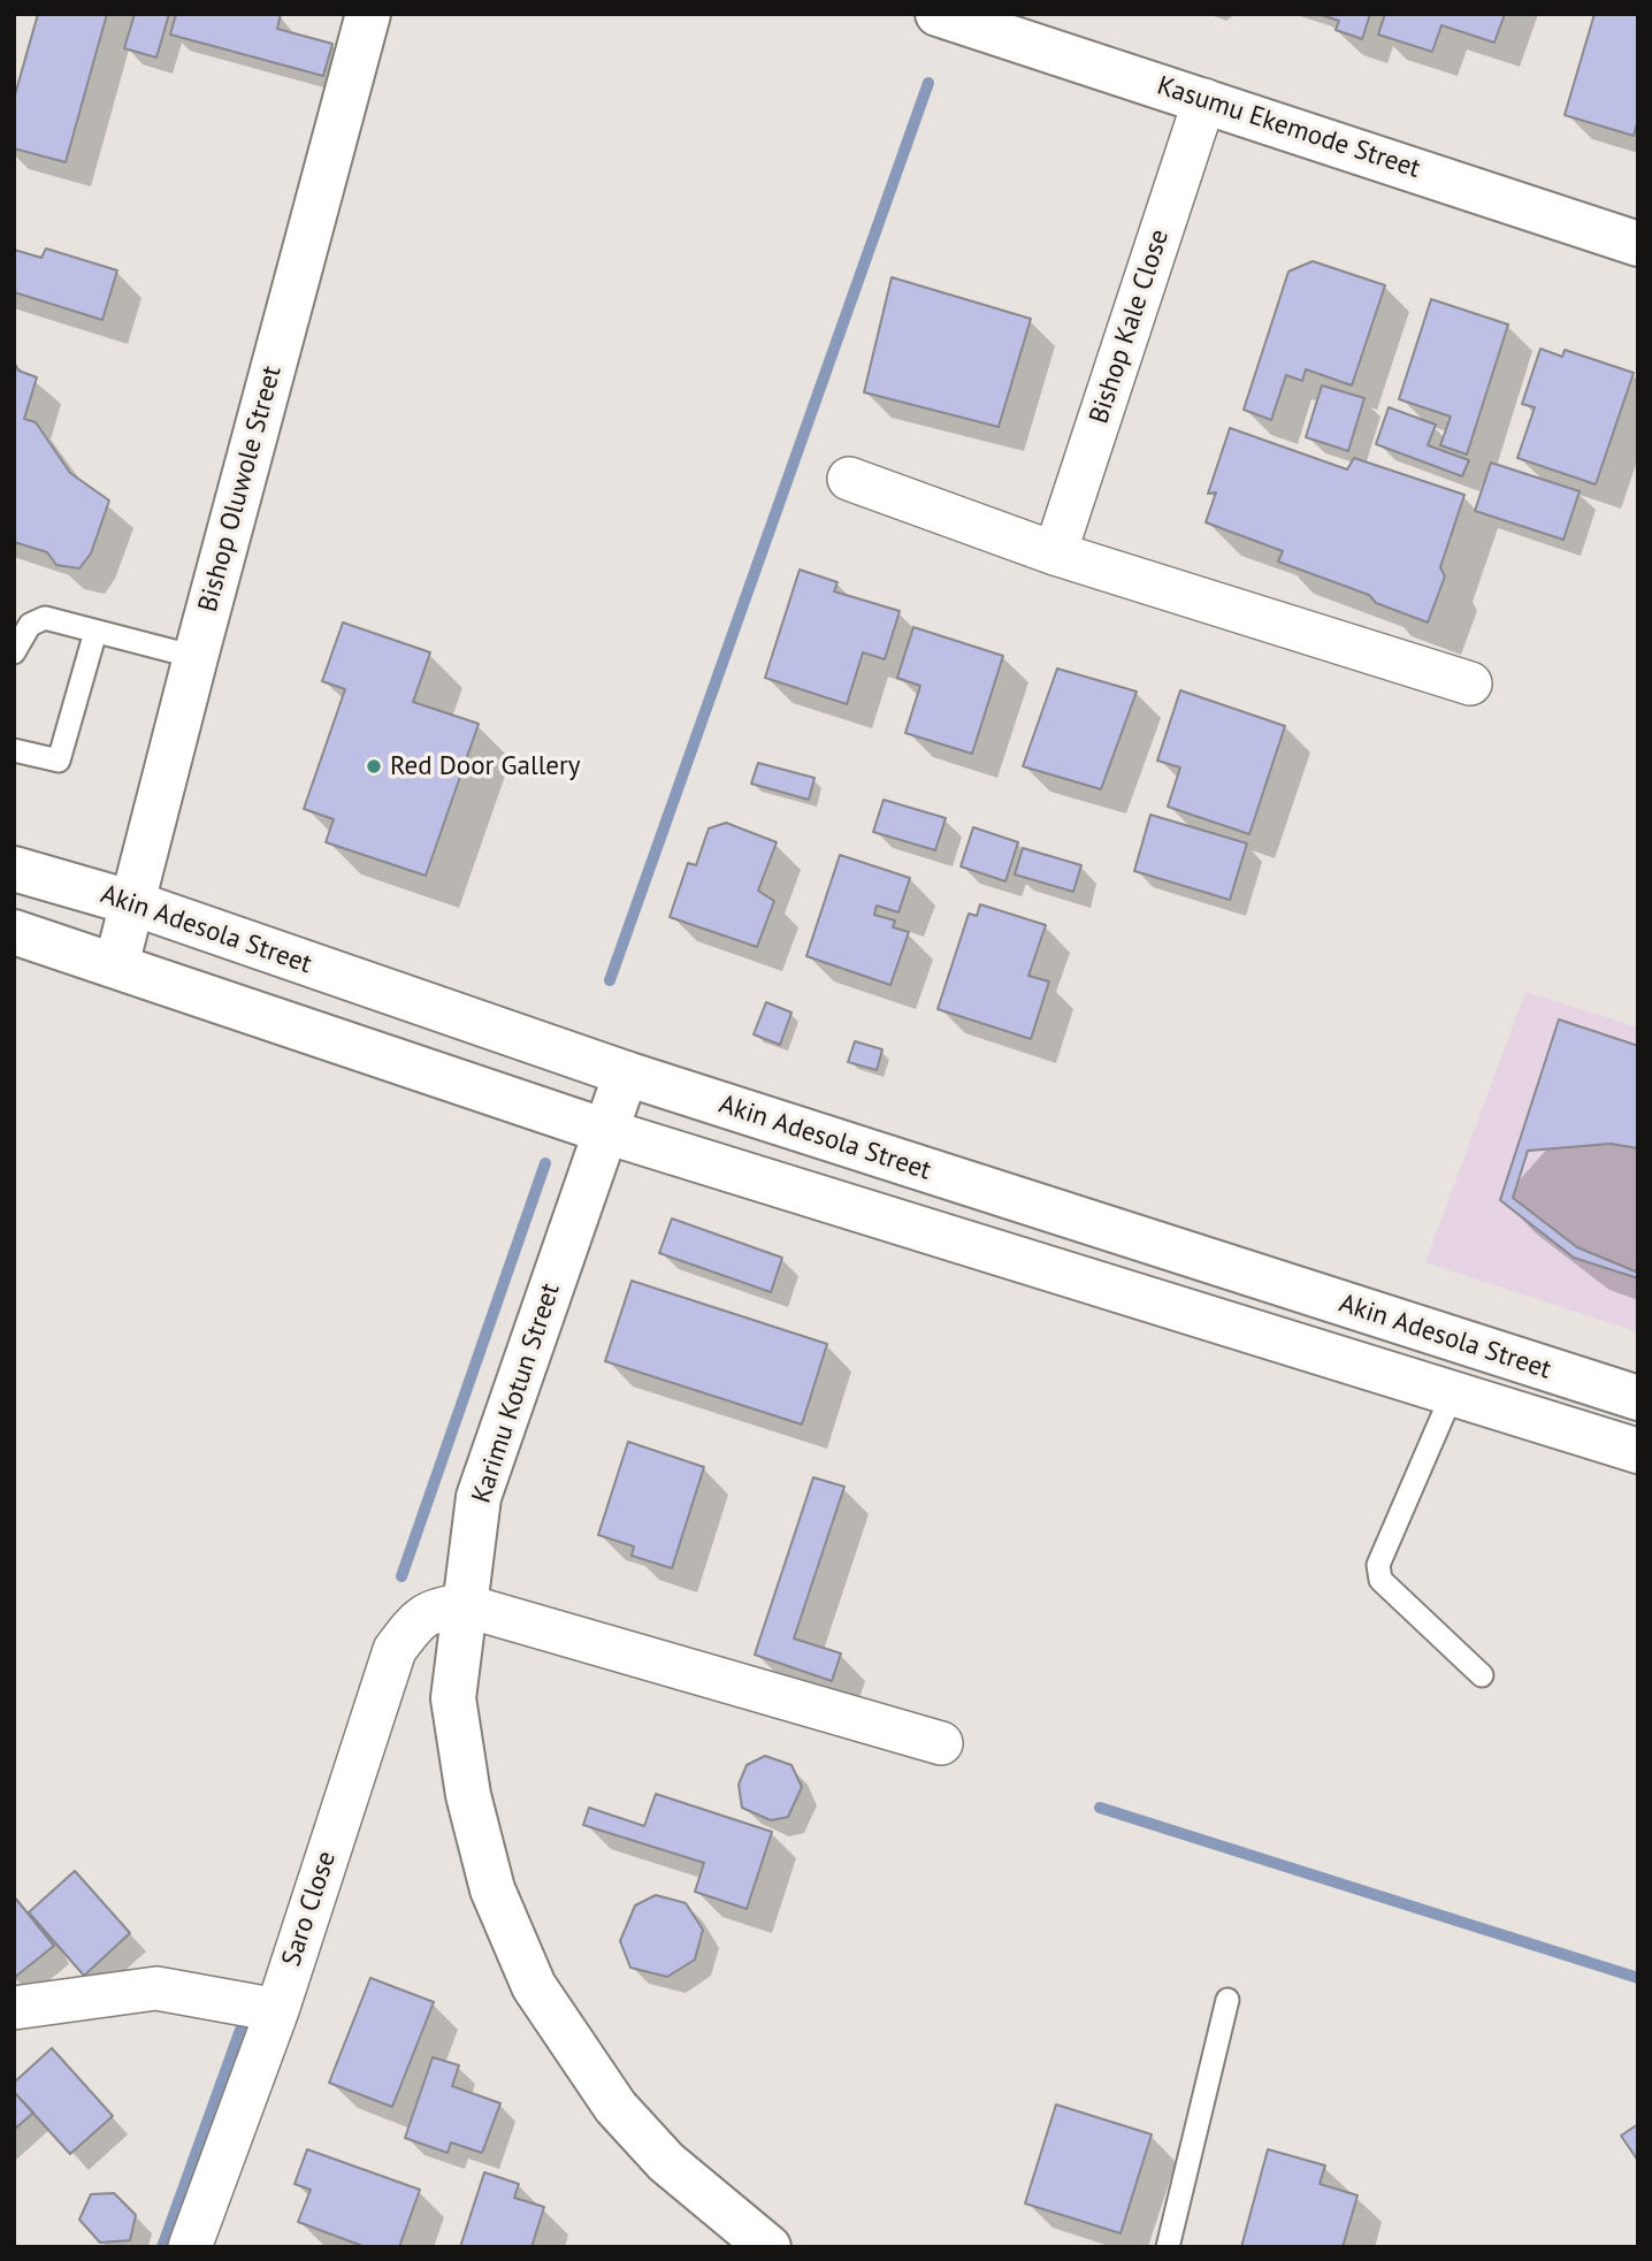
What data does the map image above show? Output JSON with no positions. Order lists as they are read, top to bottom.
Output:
{
  "streets": {
    "main road": [
      "Kasumu Ekemode Street",
      "Bishop Oluwole Street",
      "Akin Adesola Street",
      "Karimu Kotun Street"
    ],
    "street": ["Bishop Kale Close", "Saro Close"]
  },
  "crossings": [
    ["Kasumu Ekemode Street", "Bishop Kale Close"],
    ["Bishop Oluwole Street", "Akin Adesola Street"],
    ["Akin Adesola Street", "Karimu Kotun Street"],
    ["Karimu Kotun Street", "Saro Close"]
  ],
  "places": ["Red Door Gallery"]
}
